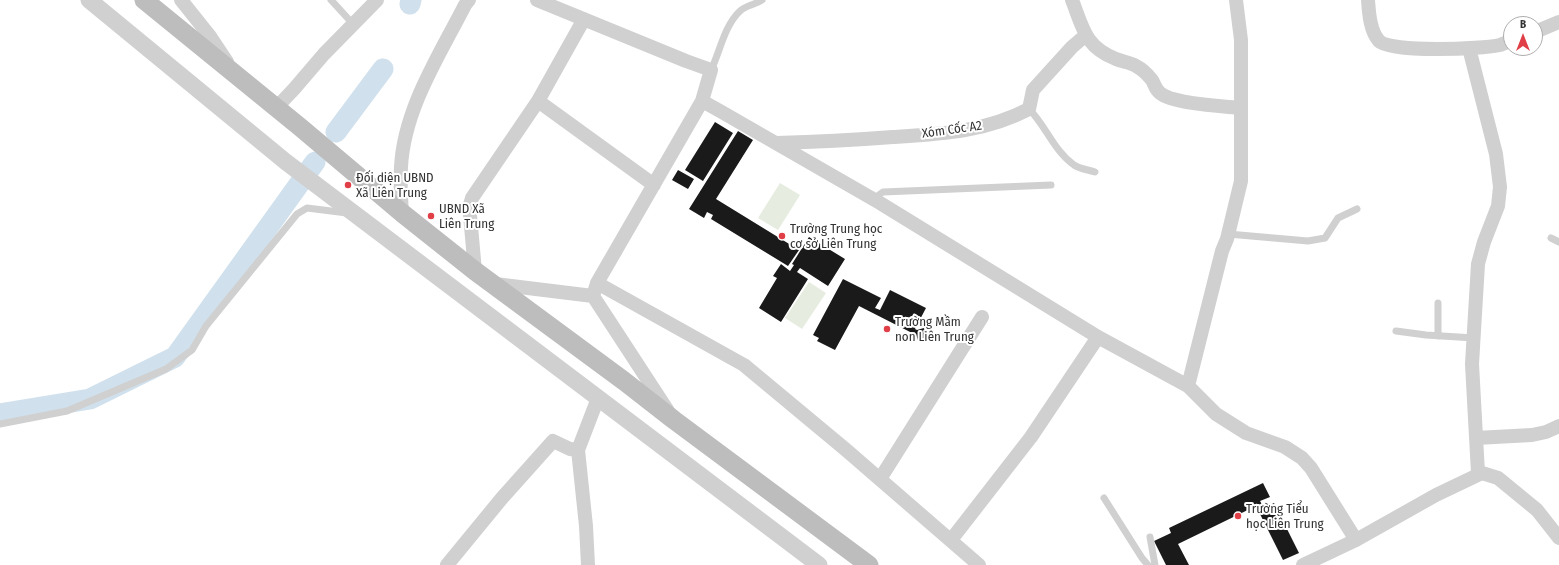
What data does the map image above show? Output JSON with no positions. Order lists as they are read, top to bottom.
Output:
{
  "streets": {
    "street": ["Xóm Cốc A2"]
  },
  "places": [
    "Đối diện UBND Xã Liên Trung",
    "UBND Xã Liên Trung",
    "Trường Trung học cơ sở Liên Trung",
    "Trường Mầm non Liên Trung",
    "Trường Tiểu học Liên Trung"
  ],
  "north": "top"
}
